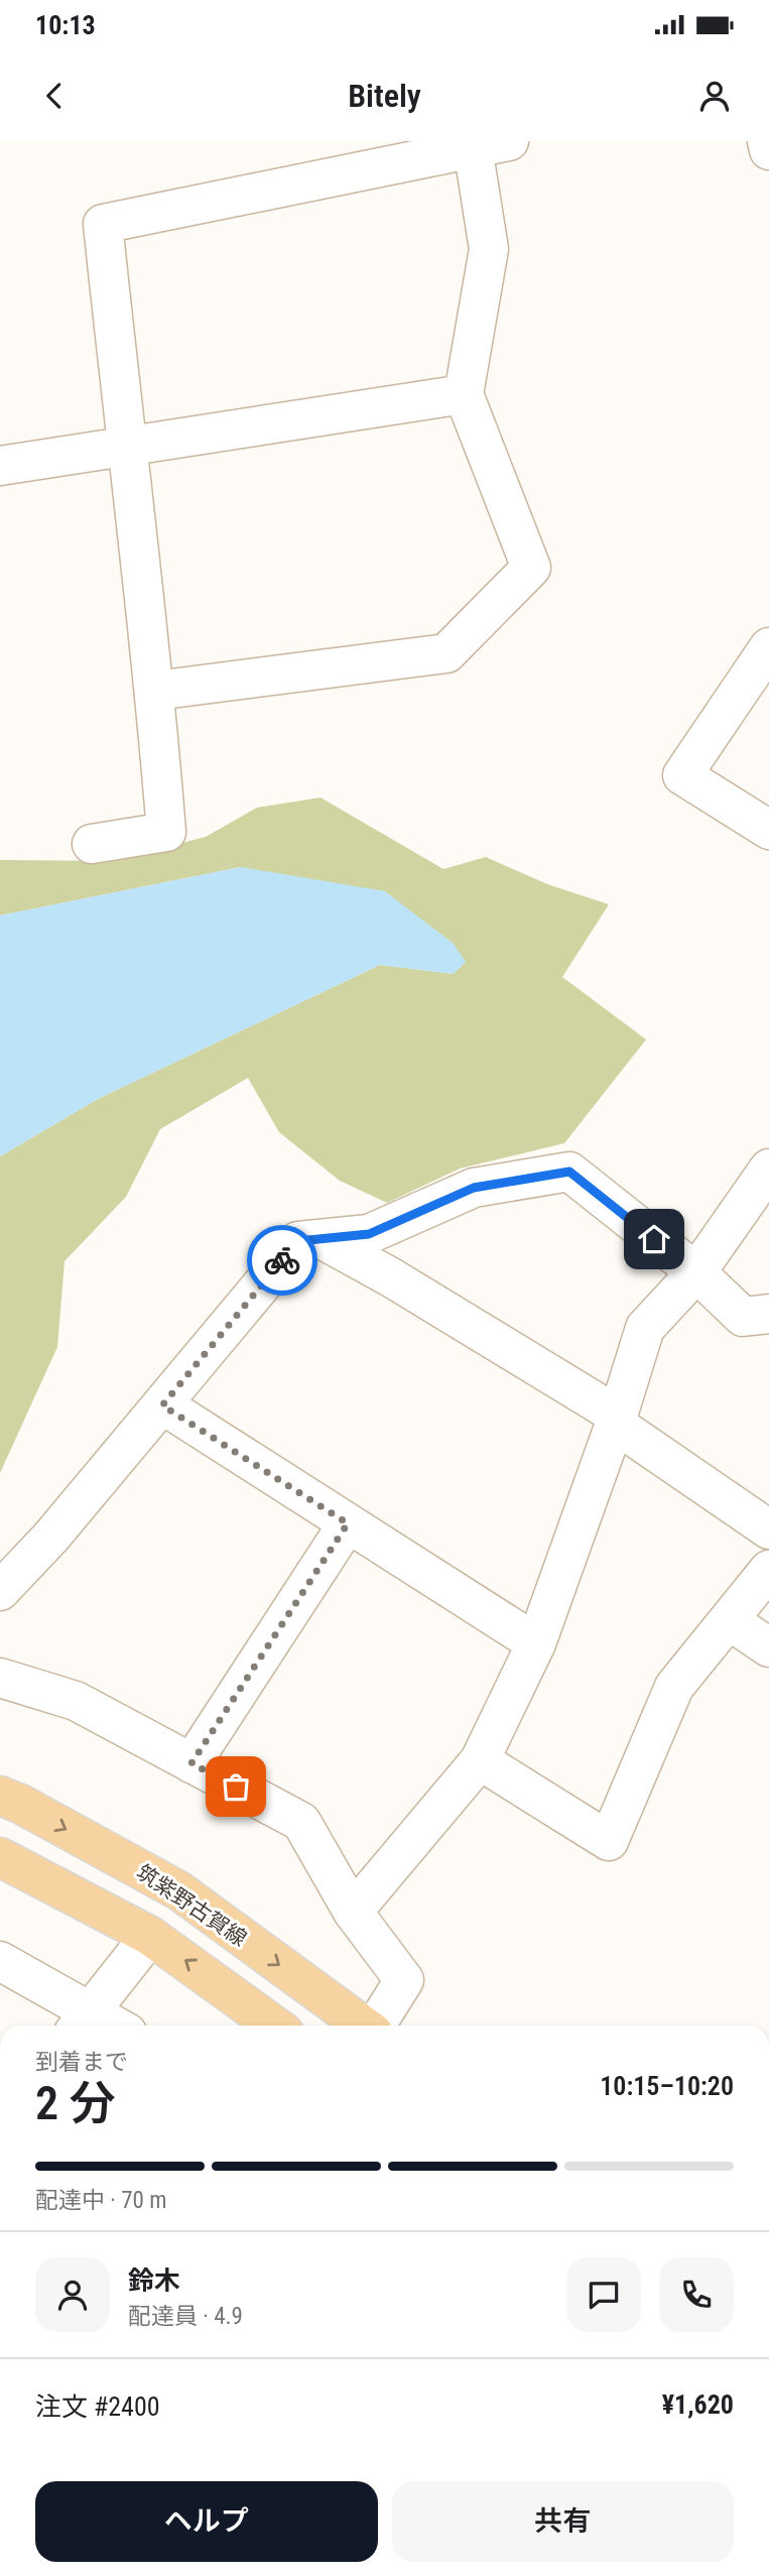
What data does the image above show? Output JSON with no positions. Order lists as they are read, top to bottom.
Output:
{
  "streets": {
    "main road": ["筑紫野古賀線"]
  },
  "page": {
    "status": "10:13",
    "header": "Bitely",
    "heading": ["2 分", "到着まで", "10:15–10:20"],
    "panel": [
      "鈴木",
      "配達員 · 4.9",
      "注文 #2400",
      "¥1,620"
    ],
    "bar": "配達中 · 70 m",
    "buttons": ["ヘルプ", "共有"]
  }
}
